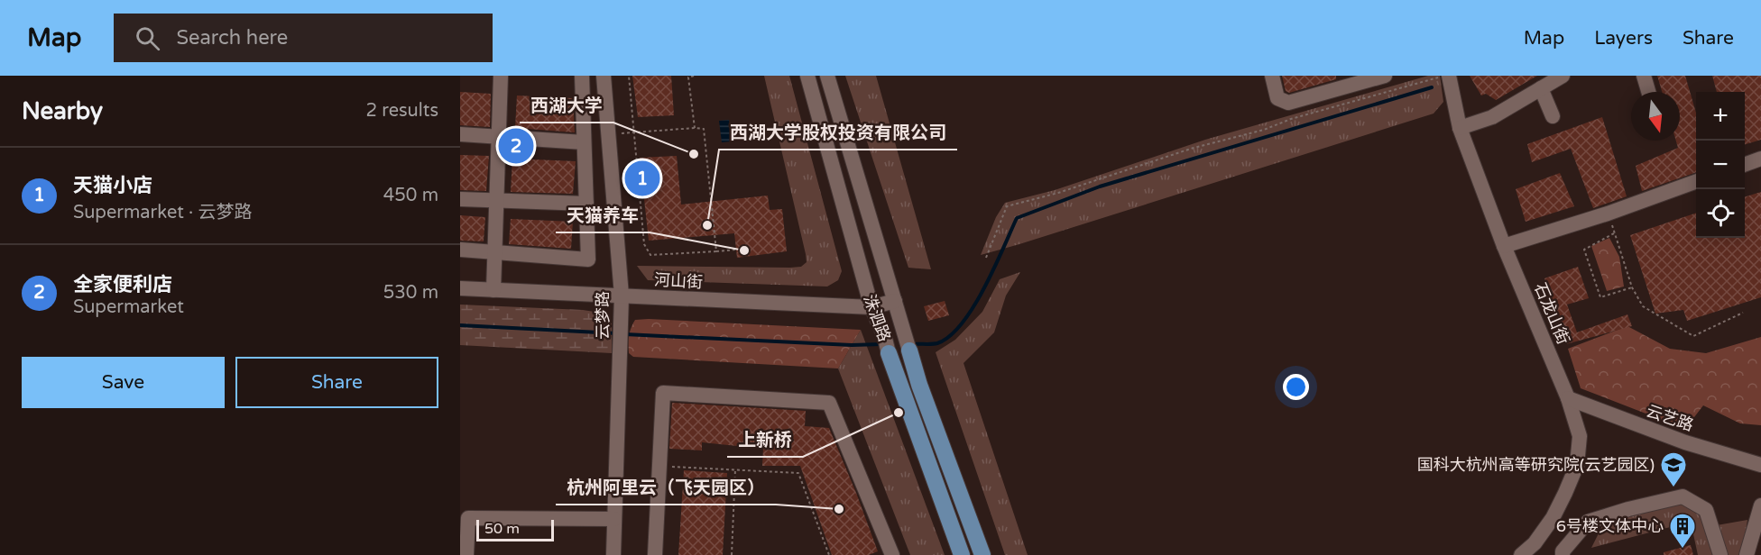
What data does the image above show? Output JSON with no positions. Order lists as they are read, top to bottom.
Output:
{
  "streets": {
    "main road": ["洙泗路"],
    "street": [
      "河山街",
      "石龙山街",
      "云梦路",
      "云艺路"
    ]
  },
  "crossings": [
    ["河山街", "云梦路"],
    ["河山街", "洙泗路"],
    ["石龙山街", "云艺路"]
  ],
  "places": {
    "other": [
      "西湖大学",
      "西湖大学股权投资有限公司",
      "天猫养车",
      "上新桥",
      "杭州阿里云（飞天园区）"
    ],
    "school or university": ["国科大杭州高等研究院(云艺园区)"],
    "building": ["6号楼文体中心"]
  },
  "scale_bar": "50 m",
  "north": "bottom",
  "page": {
    "header": "Map",
    "search": "Search here",
    "nav": ["Map", "Layers", "Share"],
    "heading": ["Nearby", "2 results"],
    "map_buttons": ["+", "−"],
    "pins": ["2", "1"],
    "list": [
      {
        "mark": "1",
        "name": "天猫小店",
        "note": "Supermarket · 云梦路",
        "value": "450 m"
      },
      {
        "mark": "2",
        "name": "全家便利店",
        "note": "Supermarket",
        "value": "530 m"
      }
    ],
    "buttons": ["Save", "Share"],
    "scale": "50 m"
  }
}
